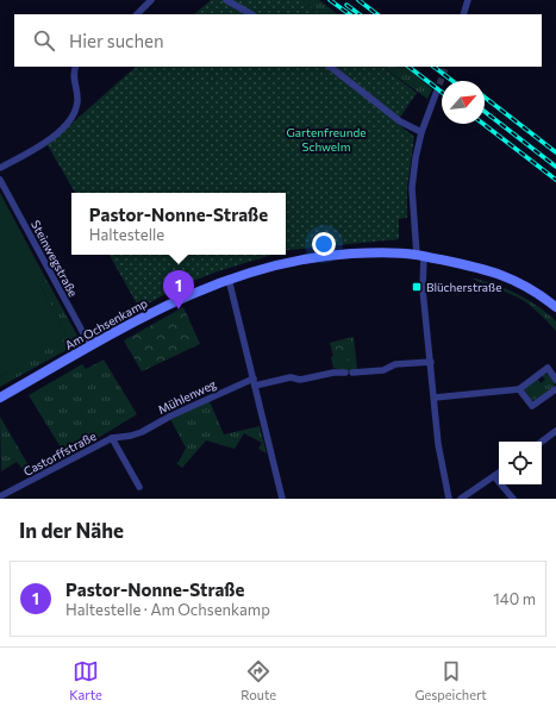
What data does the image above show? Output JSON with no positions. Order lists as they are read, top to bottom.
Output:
{
  "streets": {
    "main road": ["Am Ochsenkamp"],
    "street": ["Steinwegstraße", "Mühlenweg", "Castorffstraße"]
  },
  "crossings": [
    ["Steinwegstraße", "Am Ochsenkamp"],
    ["Mühlenweg", "Castorffstraße"]
  ],
  "parks": ["Gartenfreunde Schwelm"],
  "places": {
    "transit": ["Blücherstraße"]
  },
  "north": "top right",
  "page": {
    "search": "Hier suchen",
    "popup": ["Pastor-Nonne-Straße", "Haltestelle"],
    "pins": "1",
    "heading": "In der Nähe",
    "list": [
      {
        "mark": "1",
        "name": "Pastor-Nonne-Straße",
        "note": "Haltestelle · Am Ochsenkamp",
        "value": "140 m"
      }
    ],
    "nav": ["Karte", "Route", "Gespeichert"]
  }
}
